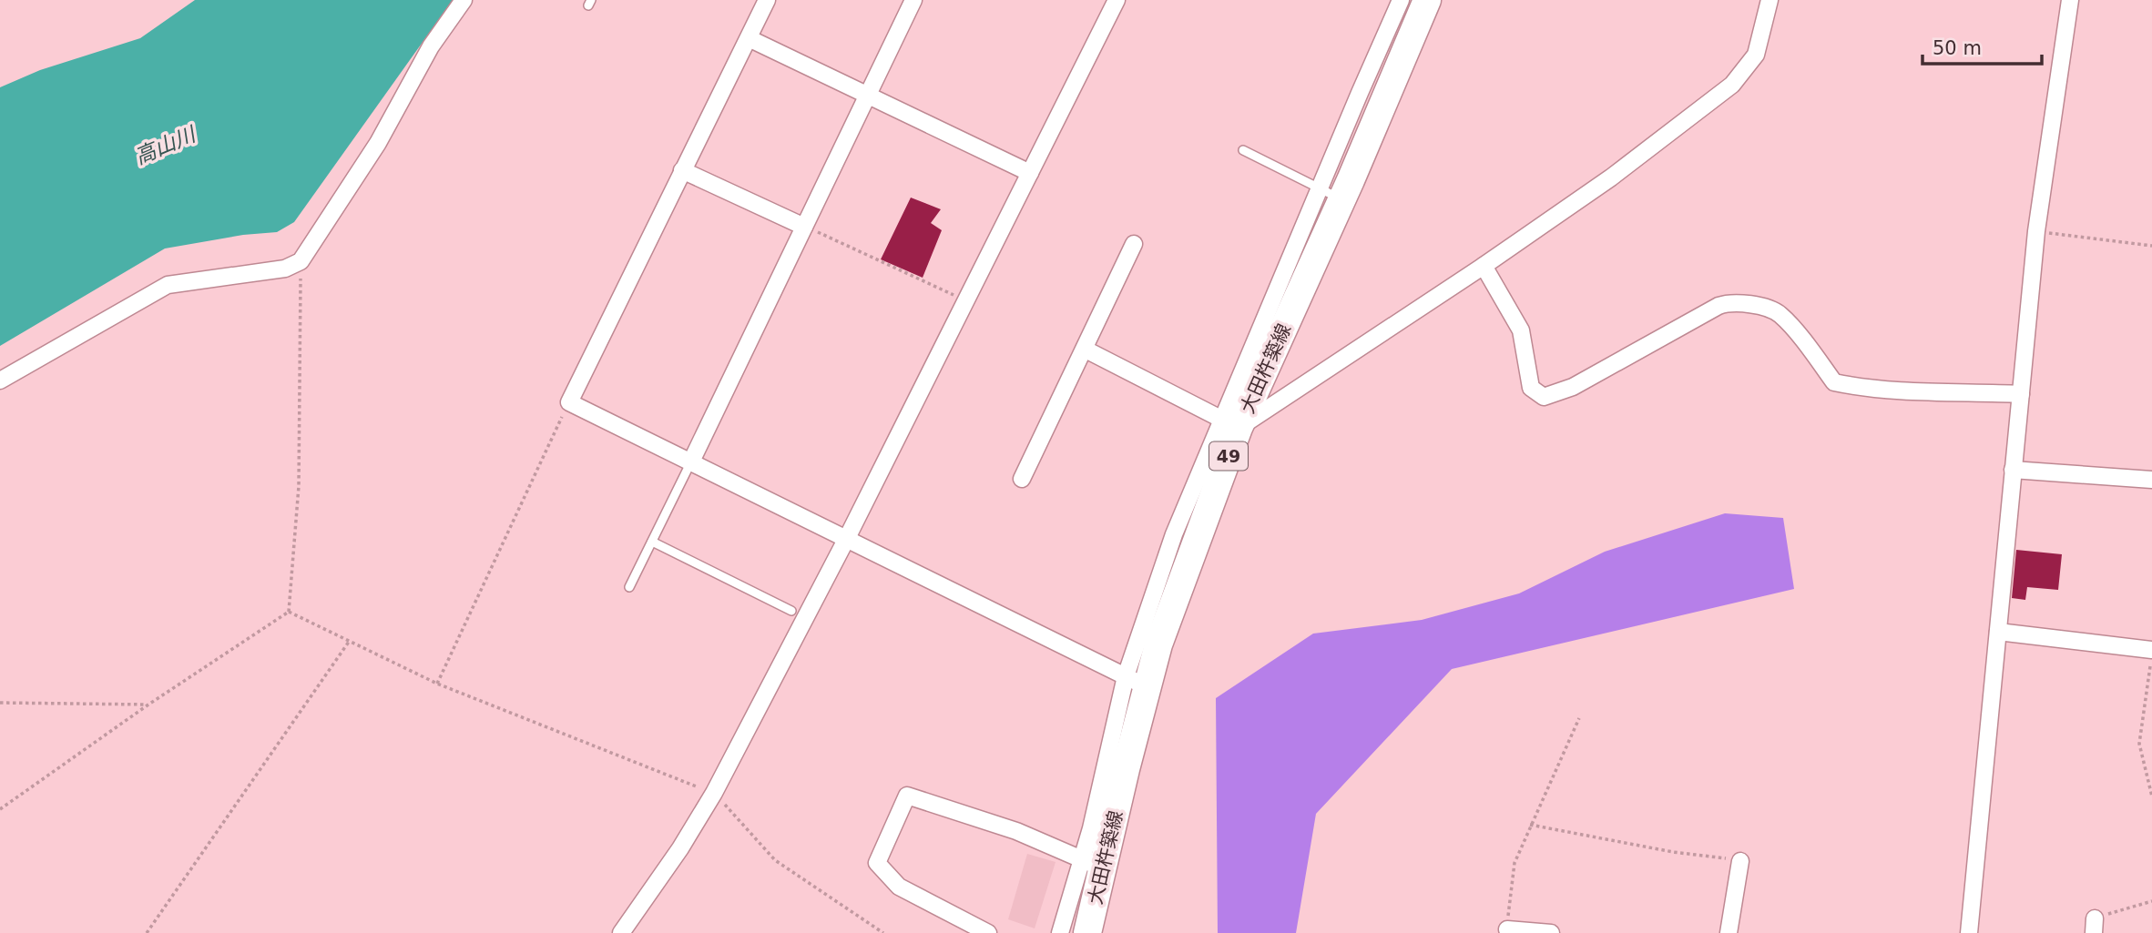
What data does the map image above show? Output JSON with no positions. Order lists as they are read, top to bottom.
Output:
{
  "streets": {
    "main road": ["大田杵築線", "49"]
  },
  "water": ["高山川"],
  "scale_bar": "50 m"
}
